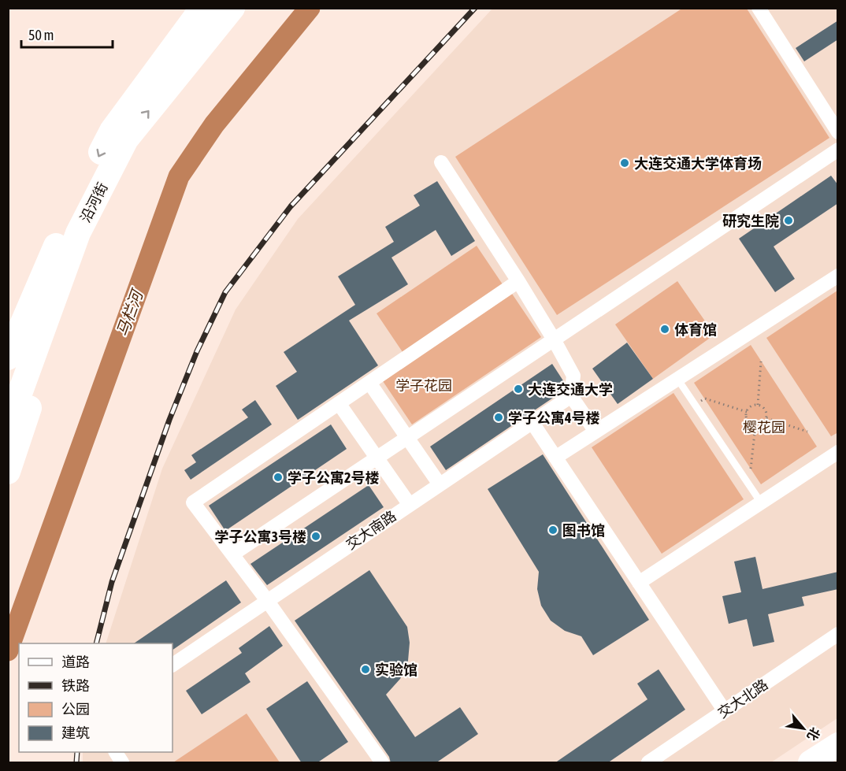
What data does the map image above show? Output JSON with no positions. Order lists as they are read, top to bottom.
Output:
{
  "streets": {
    "highway": ["沿河街"],
    "street": ["交大南路", "交大北路"]
  },
  "water": ["马栏河"],
  "parks": ["学子花园", "樱花园"],
  "places": [
    "大连交通大学体育场",
    "研究生院",
    "体育馆",
    "大连交通大学",
    "学子公寓4号楼",
    "学子公寓2号楼",
    "图书馆",
    "学子公寓3号楼",
    "实验馆"
  ],
  "legend": [
    "道路",
    "铁路",
    "公园",
    "建筑"
  ],
  "scale_bar": "50 m",
  "north": "bottom right"
}
